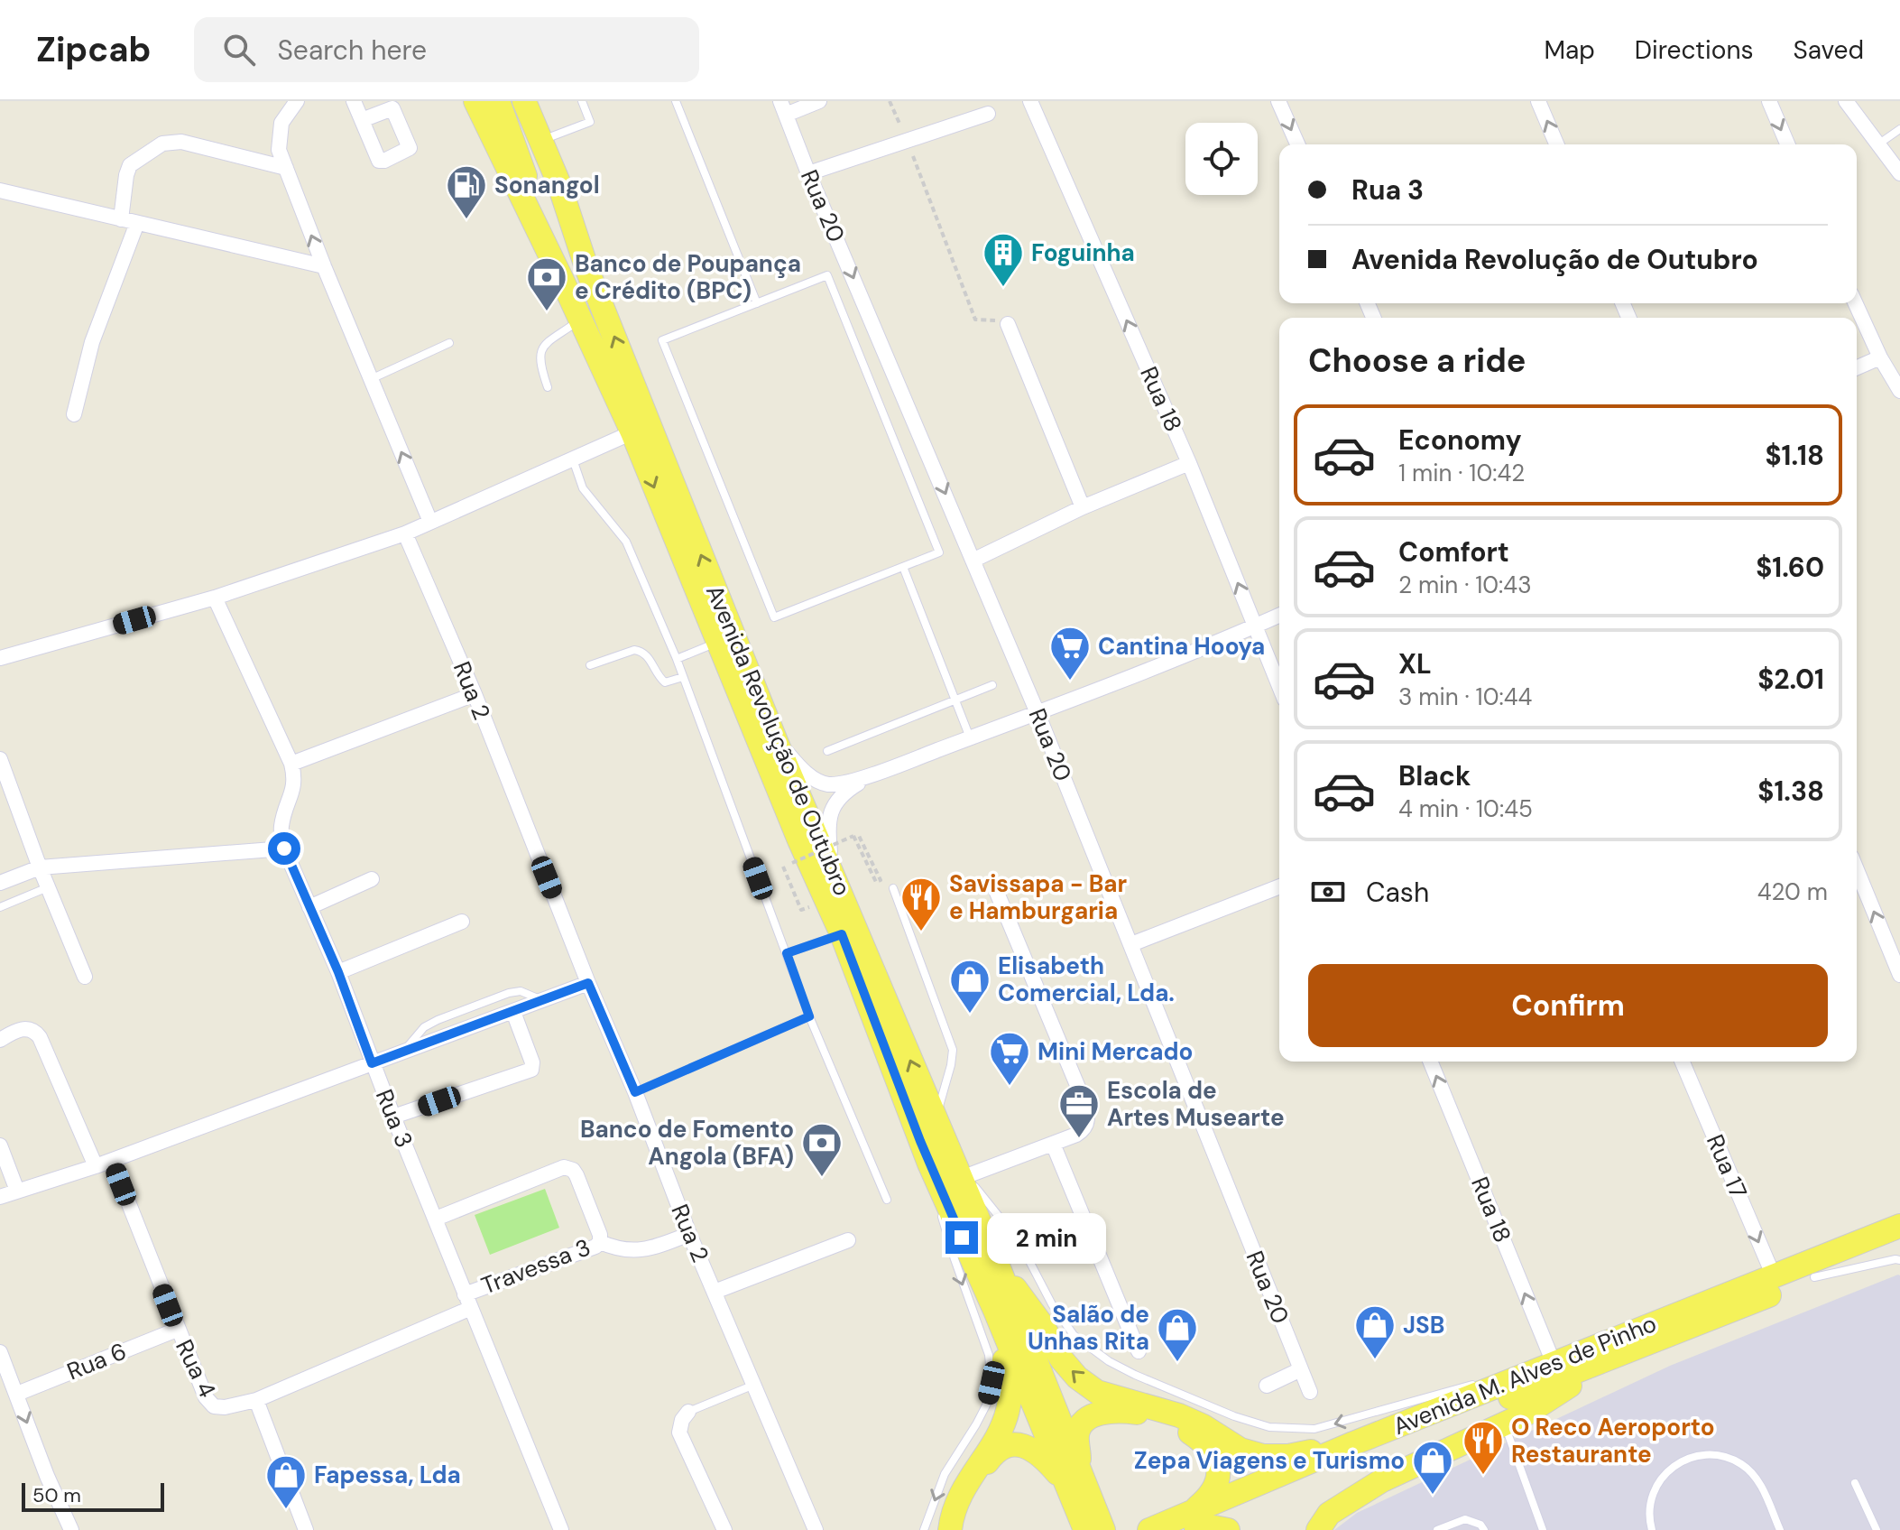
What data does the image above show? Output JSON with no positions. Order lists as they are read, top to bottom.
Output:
{
  "streets": {
    "main road": ["Avenida Revolução de Outubro", "Avenida M. Alves de Pinho"],
    "street": [
      "Rua 20",
      "Rua 18",
      "Rua 2",
      "Rua 3",
      "Rua 17",
      "Travessa 3",
      "Rua 6",
      "Rua 4"
    ]
  },
  "crossings": [
    ["Rua 18", "Avenida M. Alves de Pinho"],
    ["Rua 3", "Travessa 3"],
    ["Rua 17", "Avenida M. Alves de Pinho"],
    ["Travessa 3", "Rua 4"],
    ["Rua 6", "Rua 4"]
  ],
  "one_way": ["Rua 18", "Rua 17"],
  "places": {
    "fuel station": ["Sonangol"],
    "building": ["Foguinha"],
    "bank": ["Banco de Poupança e Crédito (BPC)", "Banco de Fomento Angola (BFA)"],
    "supermarket": ["Cantina Hooya", "Mini Mercado"],
    "restaurant": ["Savissapa - Bar e Hamburgaria", "O Reco Aeroporto Restaurante"],
    "shop": [
      "Elisabeth Comercial, Lda.",
      "JSB",
      "Salão de Unhas Rita",
      "Zepa Viagens e Turismo",
      "Fapessa, Lda"
    ],
    "office": ["Escola de Artes Musearte"]
  },
  "scale_bar": "50 m",
  "page": {
    "header": "Zipcab",
    "search": "Search here",
    "nav": ["Map", "Directions", "Saved"],
    "banner": ["Rua 3", "Avenida Revolução de Outubro"],
    "heading": "Choose a ride",
    "list": [
      {
        "name": "Economy",
        "note": "1 min · 10:42",
        "value": "$1.18"
      },
      {
        "name": "Comfort",
        "note": "2 min · 10:43",
        "value": "$1.60"
      },
      {
        "name": "XL",
        "note": "3 min · 10:44",
        "value": "$2.01"
      },
      {
        "name": "Black",
        "note": "4 min · 10:45",
        "value": "$1.38"
      }
    ],
    "pay": ["Cash", "420 m"],
    "buttons": "Confirm",
    "bubble": "2 min",
    "scale": "50 m"
  }
}
